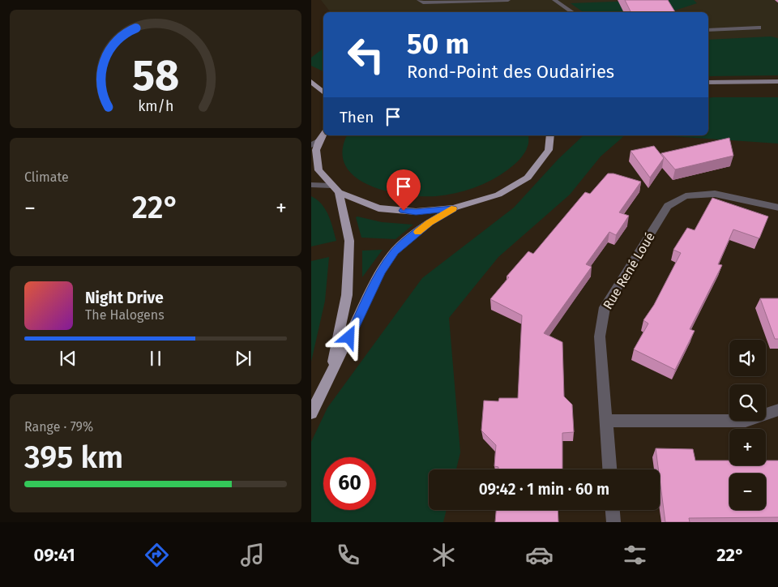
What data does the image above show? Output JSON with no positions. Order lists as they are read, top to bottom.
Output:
{
  "streets": {
    "street": ["Rue René Loué"]
  },
  "page": {
    "turn": ["50 m", "Rond-Point des Oudairies"],
    "then": "Then",
    "tile": [
      "Climate",
      ["Range · 79%", "395 km"]
    ],
    "heat": ["−", "22°", "+"],
    "song": ["Night Drive", "The Halogens"],
    "map_buttons": ["+", "−"],
    "limit": "60",
    "trip": "09:42 · 1 min · 60 m",
    "tabs": ["09:41", "22°"],
    "gauge": ["58", "km/h"]
  }
}
